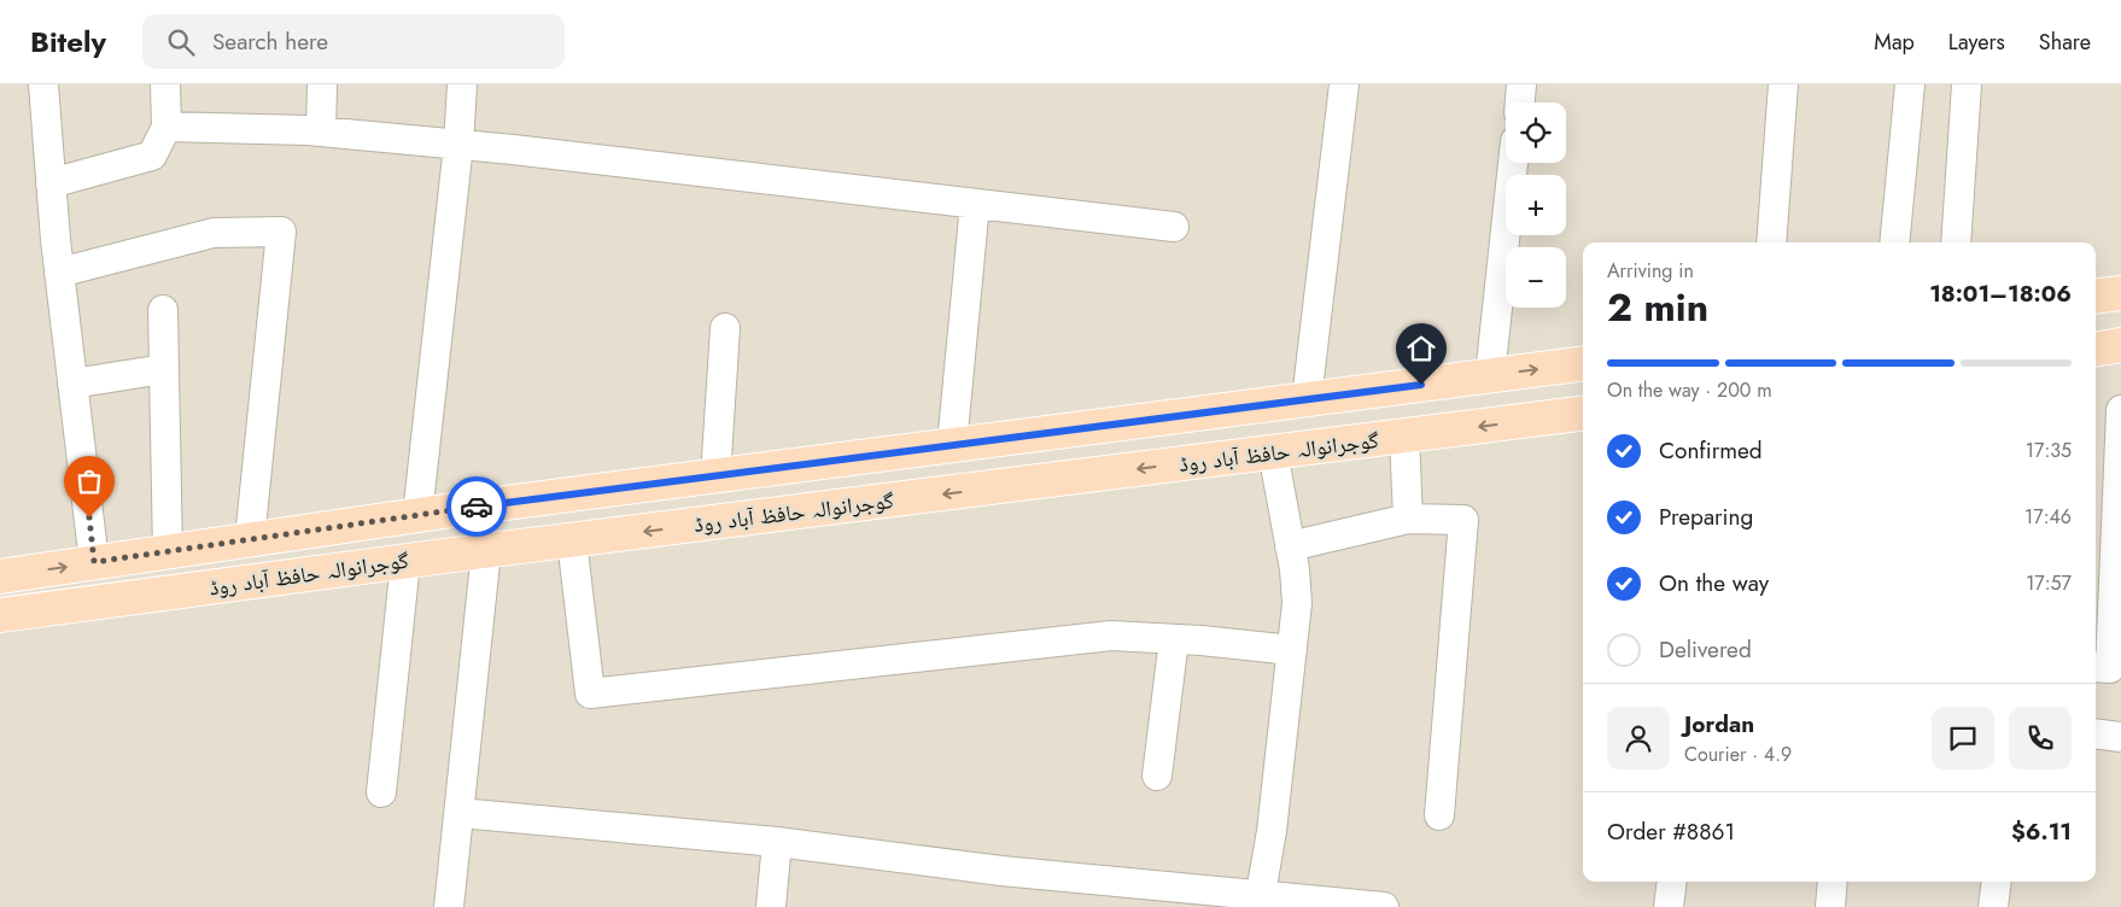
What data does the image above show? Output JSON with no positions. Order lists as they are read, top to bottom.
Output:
{
  "streets": {
    "main road": ["گوجرانوالہ حافظ آباد روڈ"]
  },
  "page": {
    "header": "Bitely",
    "search": "Search here",
    "nav": ["Map", "Layers", "Share"],
    "map_buttons": ["+", "−"],
    "heading": ["2 min", "Arriving in", "18:01–18:06"],
    "panel": [
      "Jordan",
      "Courier · 4.9",
      "Order #8861",
      "$6.11"
    ],
    "bar": "On the way · 200 m",
    "list": [
      ["Confirmed", "17:35"],
      ["Preparing", "17:46"],
      ["On the way", "17:57"],
      "Delivered"
    ]
  }
}
